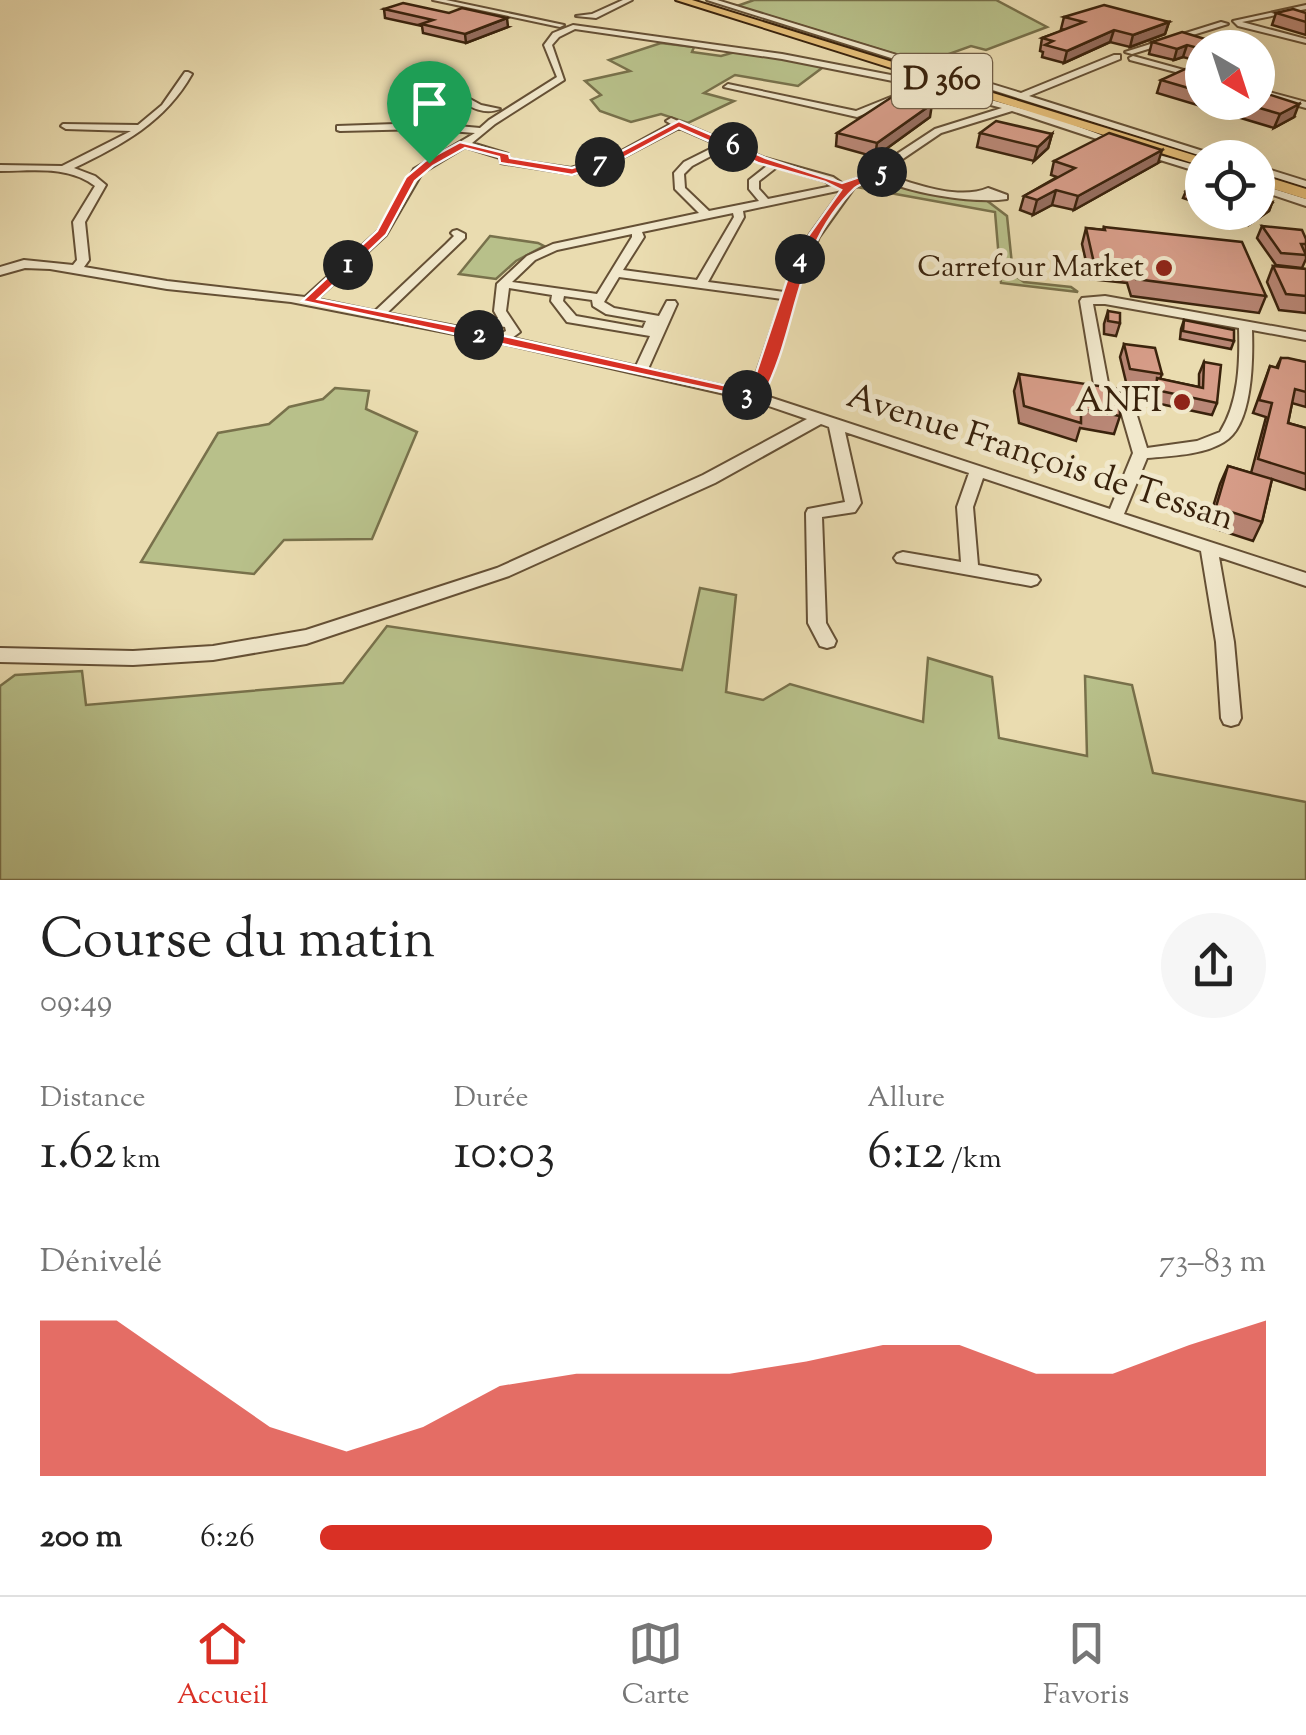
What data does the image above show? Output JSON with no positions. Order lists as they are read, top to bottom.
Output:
{
  "streets": {
    "highway": ["D 360"],
    "street": ["Avenue François de Tessan"]
  },
  "places": ["Carrefour Market", "ANFI"],
  "north": "bottom right",
  "page": {
    "pins": [
      "6",
      "7",
      "5",
      "4",
      "1",
      "2",
      "3"
    ],
    "heading": ["Course du matin", "09:49"],
    "stats": [
      ["Distance", "1.62 km"],
      ["Durée", "10:03"],
      ["Allure", "6:12 /km"]
    ],
    "chart": ["Dénivelé", "73–83 m"],
    "list": [
      {
        "name": "200 m",
        "note": "6:26"
      }
    ],
    "tabs": ["Accueil", "Carte", "Favoris"]
  }
}
